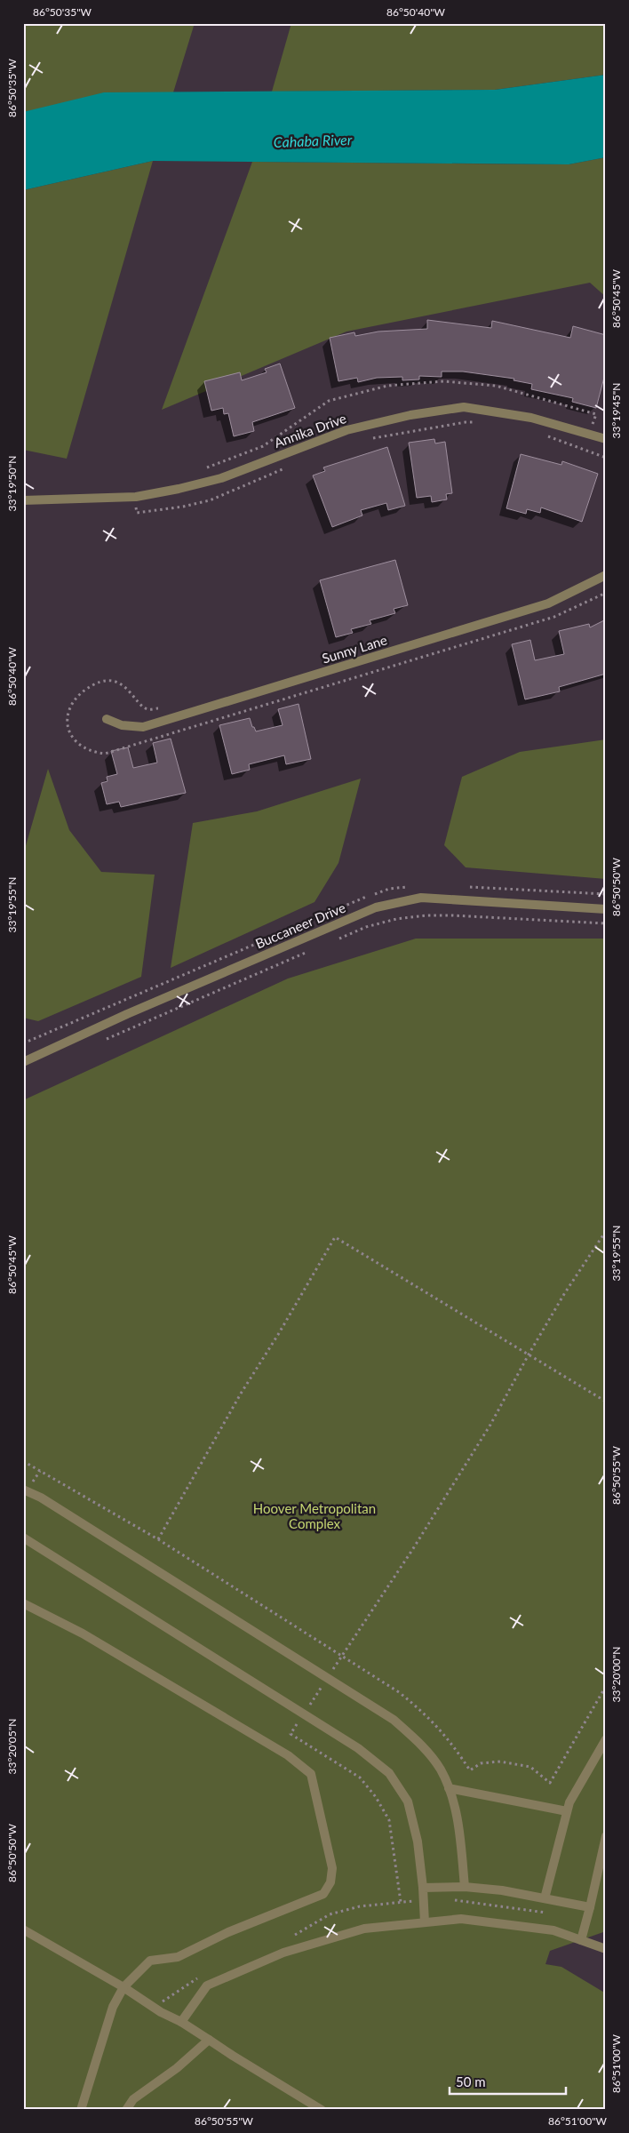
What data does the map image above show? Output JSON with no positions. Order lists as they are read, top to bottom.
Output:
{
  "streets": {
    "street": ["Annika Drive", "Sunny Lane", "Buccaneer Drive"]
  },
  "water": ["Cahaba River"],
  "parks": ["Hoover Metropolitan Complex"],
  "scale_bar": "50 m",
  "coordinates": [
    "86°50'35\"W",
    "86°50'40\"W",
    "86°50'45\"W",
    "33°19'45\"N",
    "33°19'50\"N",
    "86°50'50\"W",
    "33°19'55\"N",
    "86°50'55\"W",
    "33°20'00\"N",
    "33°20'05\"N",
    "86°51'00\"W"
  ]
}
